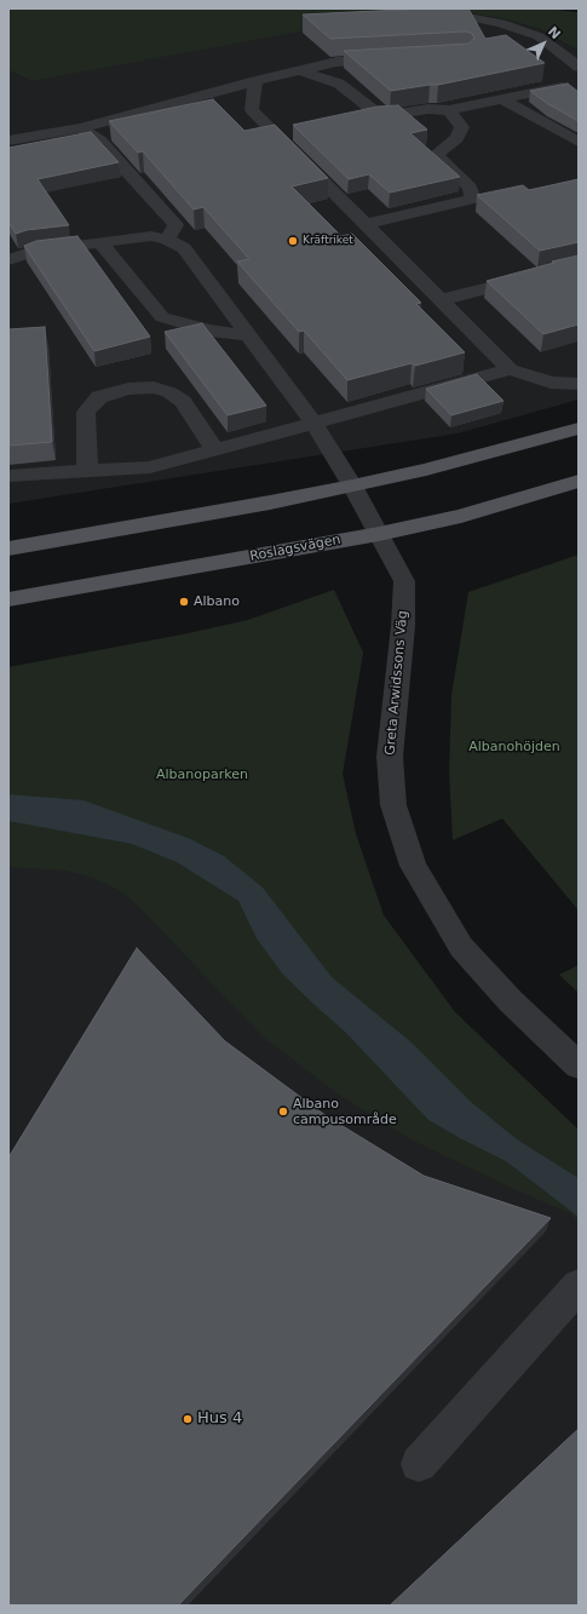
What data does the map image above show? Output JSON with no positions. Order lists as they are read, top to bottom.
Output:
{
  "streets": {
    "main road": ["Roslagsvägen"],
    "street": ["Greta Arwidssons Väg"]
  },
  "crossings": [
    ["Roslagsvägen", "Greta Arwidssons Väg"]
  ],
  "parks": ["Albanohöjden", "Albanoparken"],
  "places": [
    "Kräftriket",
    "Albano",
    "Albano campusområde",
    "Hus 4"
  ],
  "north": "top right"
}
